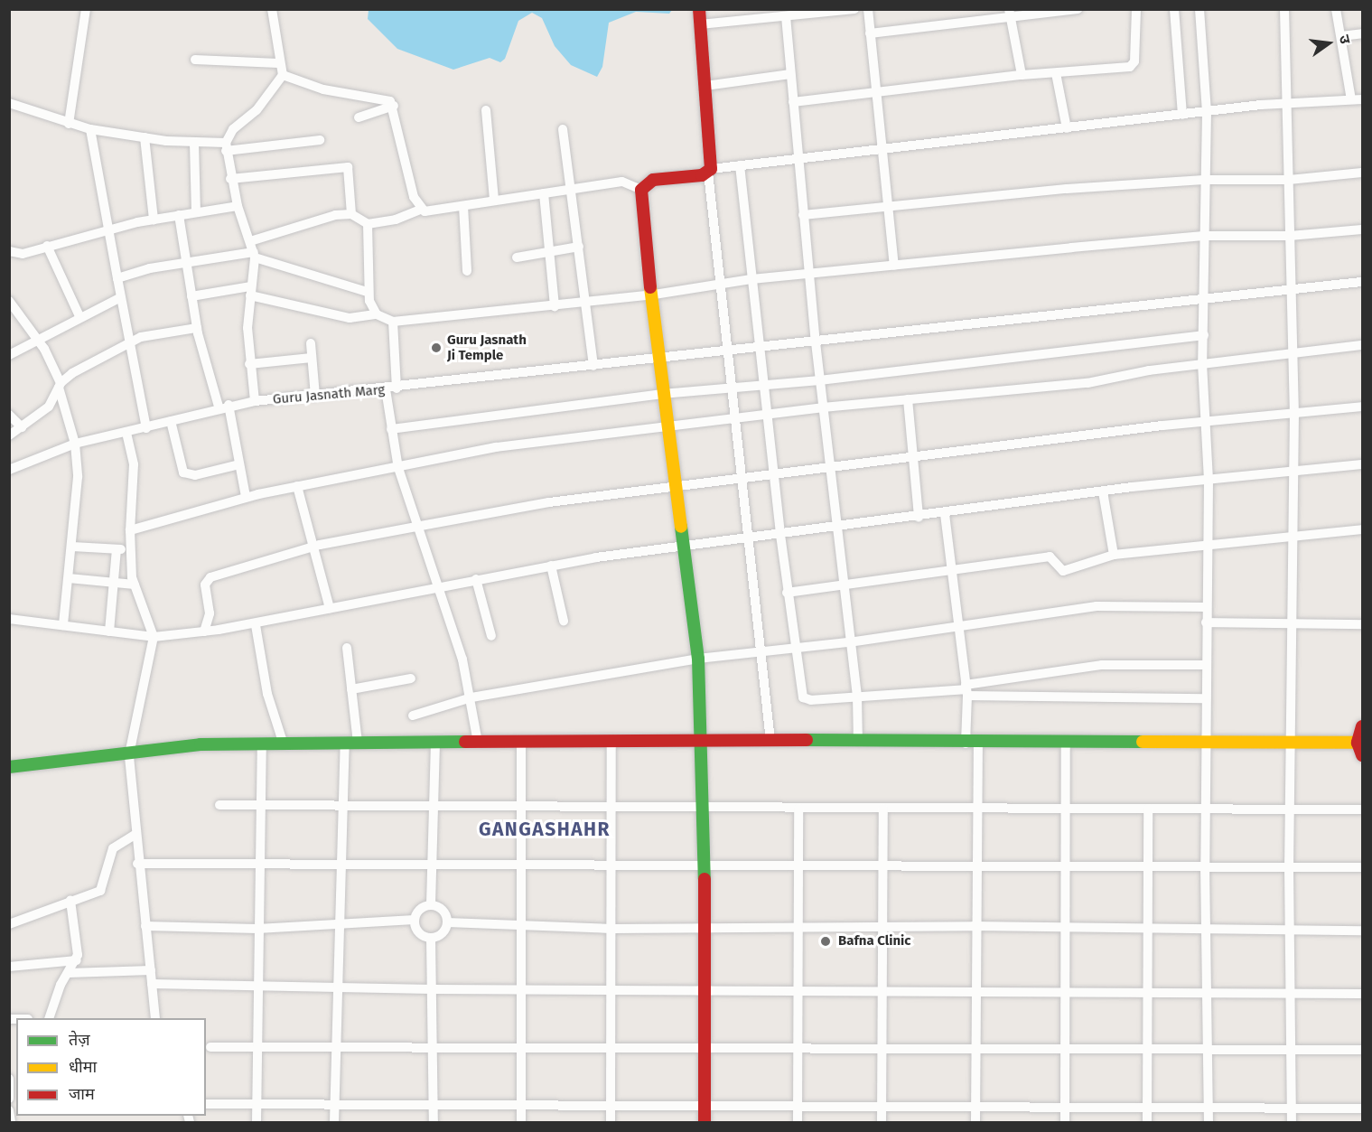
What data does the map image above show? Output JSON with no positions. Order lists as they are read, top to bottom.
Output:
{
  "streets": {
    "street": ["Guru Jasnath Marg"]
  },
  "districts": ["GANGASHAHR"],
  "places": ["Guru Jasnath Ji Temple", "Bafna Clinic"],
  "legend": ["तेज़", "धीमा", "जाम"],
  "north": "right"
}
